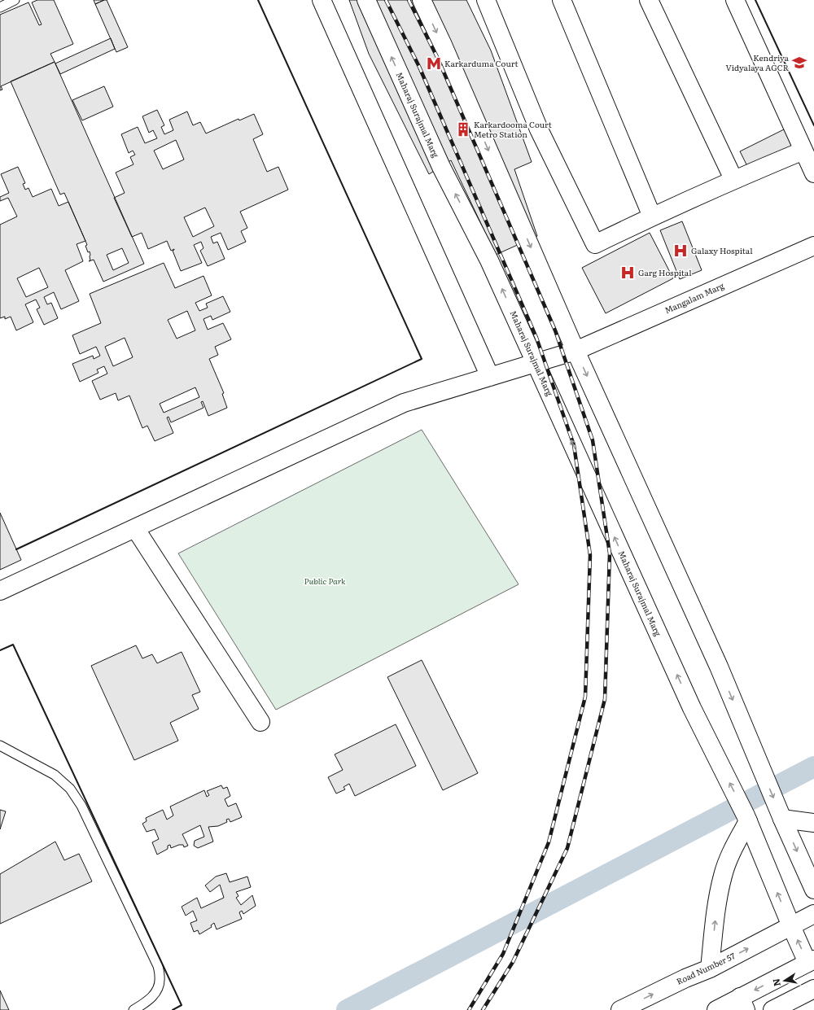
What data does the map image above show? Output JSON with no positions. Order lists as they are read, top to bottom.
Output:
{
  "streets": {
    "street": ["Maharaj Surajmal Marg", "Mangalam Marg", "Road Number 57"]
  },
  "crossings": [
    ["Maharaj Surajmal Marg", "Mangalam Marg"],
    ["Maharaj Surajmal Marg", "Road Number 57"]
  ],
  "parks": ["Public Park"],
  "places": {
    "school or university": ["Kendriya Vidyalaya AGCR"],
    "metro station": ["Karkarduma Court"],
    "building": ["Karkardooma Court Metro Station"],
    "hospital": ["Galaxy Hospital", "Garg Hospital"]
  },
  "north": "left"
}
